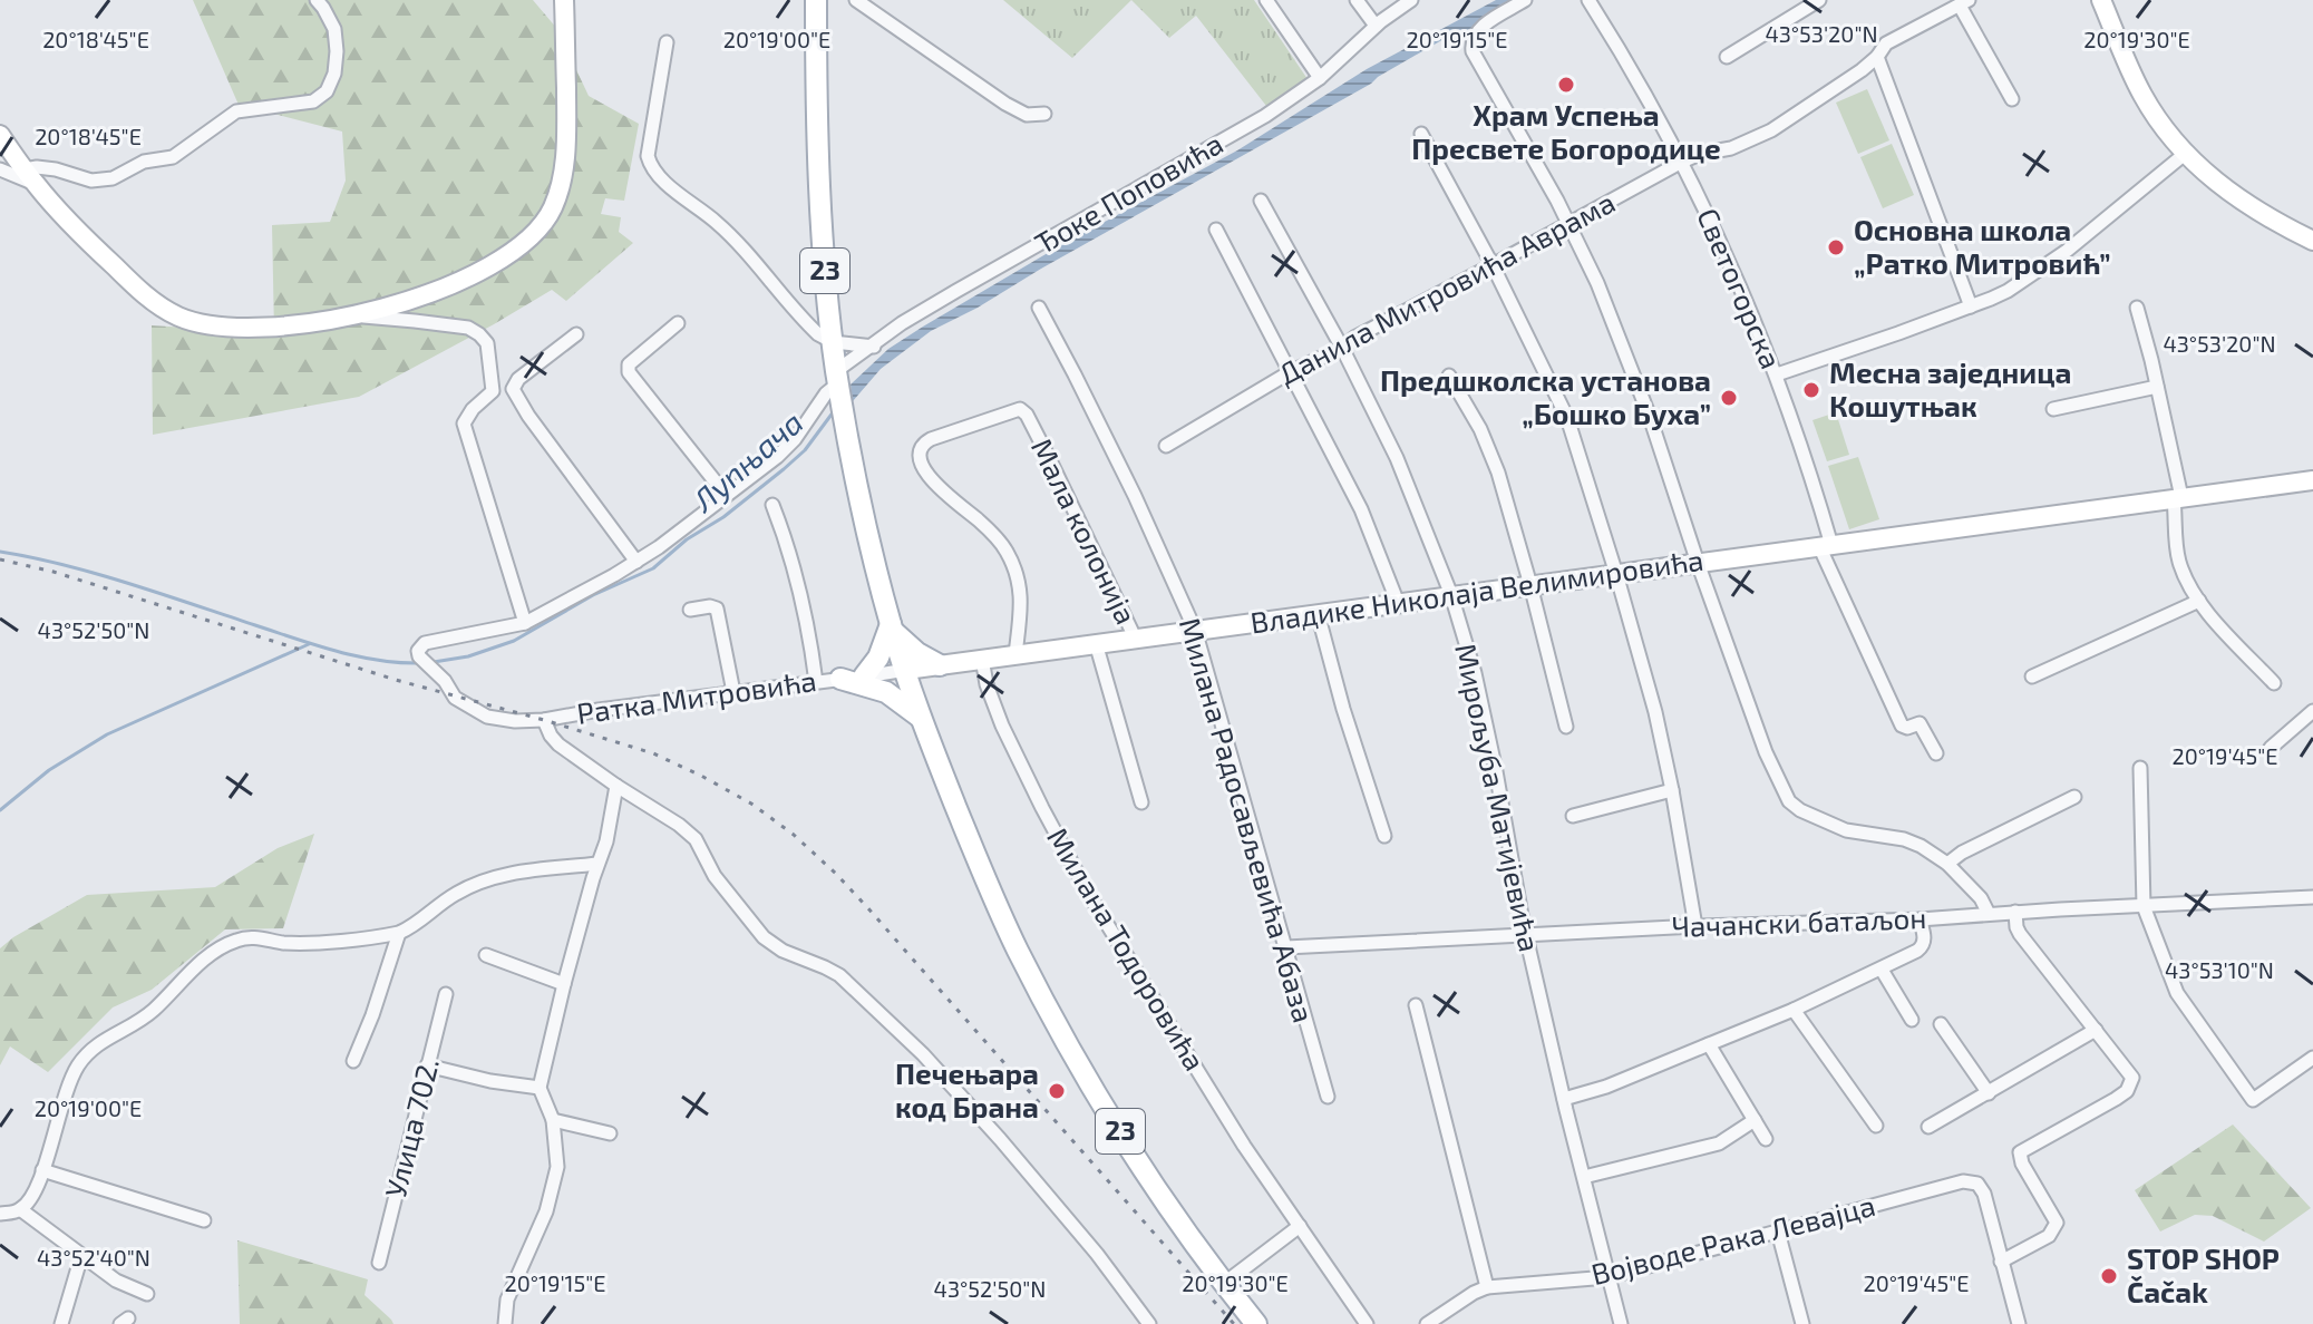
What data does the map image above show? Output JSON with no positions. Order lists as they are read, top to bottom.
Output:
{
  "streets": {
    "main road": ["23"],
    "street": [
      "Ђоке Поповића",
      "Данила Митровића Аврама",
      "Светогорска",
      "Мала колонија",
      "Владике Николаја Велимировића",
      "Ратка Митровића",
      "Мирољуба Матијевића",
      "Милана Радосављевића Абаза",
      "Чачански батаљон",
      "Милана Тодоровића",
      "Улица 702.",
      "Војводе Рака Левајца"
    ]
  },
  "crossings": [
    ["Ђоке Поповића", "23"],
    ["Ђоке Поповића", "Ратка Митровића"],
    ["23", "Владике Николаја Велимировића"],
    ["23", "Ратка Митровића"],
    ["Данила Митровића Аврама", "Светогорска"],
    ["Данила Митровића Аврама", "Мирољуба Матијевића"],
    ["Светогорска", "Владике Николаја Велимировића"],
    ["Мала колонија", "Владике Николаја Велимировића"],
    ["Владике Николаја Велимировића", "Ратка Митровића"],
    ["Владике Николаја Велимировића", "Мирољуба Матијевића"],
    ["Владике Николаја Велимировића", "Милана Радосављевића Абаза"],
    ["Владике Николаја Велимировића", "Милана Тодоровића"],
    ["Мирољуба Матијевића", "Чачански батаљон"],
    ["Мирољуба Матијевића", "Војводе Рака Левајца"],
    ["Милана Радосављевића Абаза", "Чачански батаљон"]
  ],
  "water": ["Лупњача"],
  "places": [
    "Храм Успења Пресвете Богородице",
    "Основна школа „Ратко Митровић”",
    "Месна заједница Кошутњак",
    "Предшколска установа „Бошко Буха”",
    "Печењара код Брана",
    "STOP SHOP Čačak"
  ],
  "coordinates": [
    "43°53'20\"N",
    "20°18'45\"E",
    "20°19'00\"E",
    "20°19'15\"E",
    "20°19'30\"E",
    "43°52'50\"N",
    "20°19'45\"E",
    "43°53'10\"N",
    "43°52'40\"N"
  ]
}
